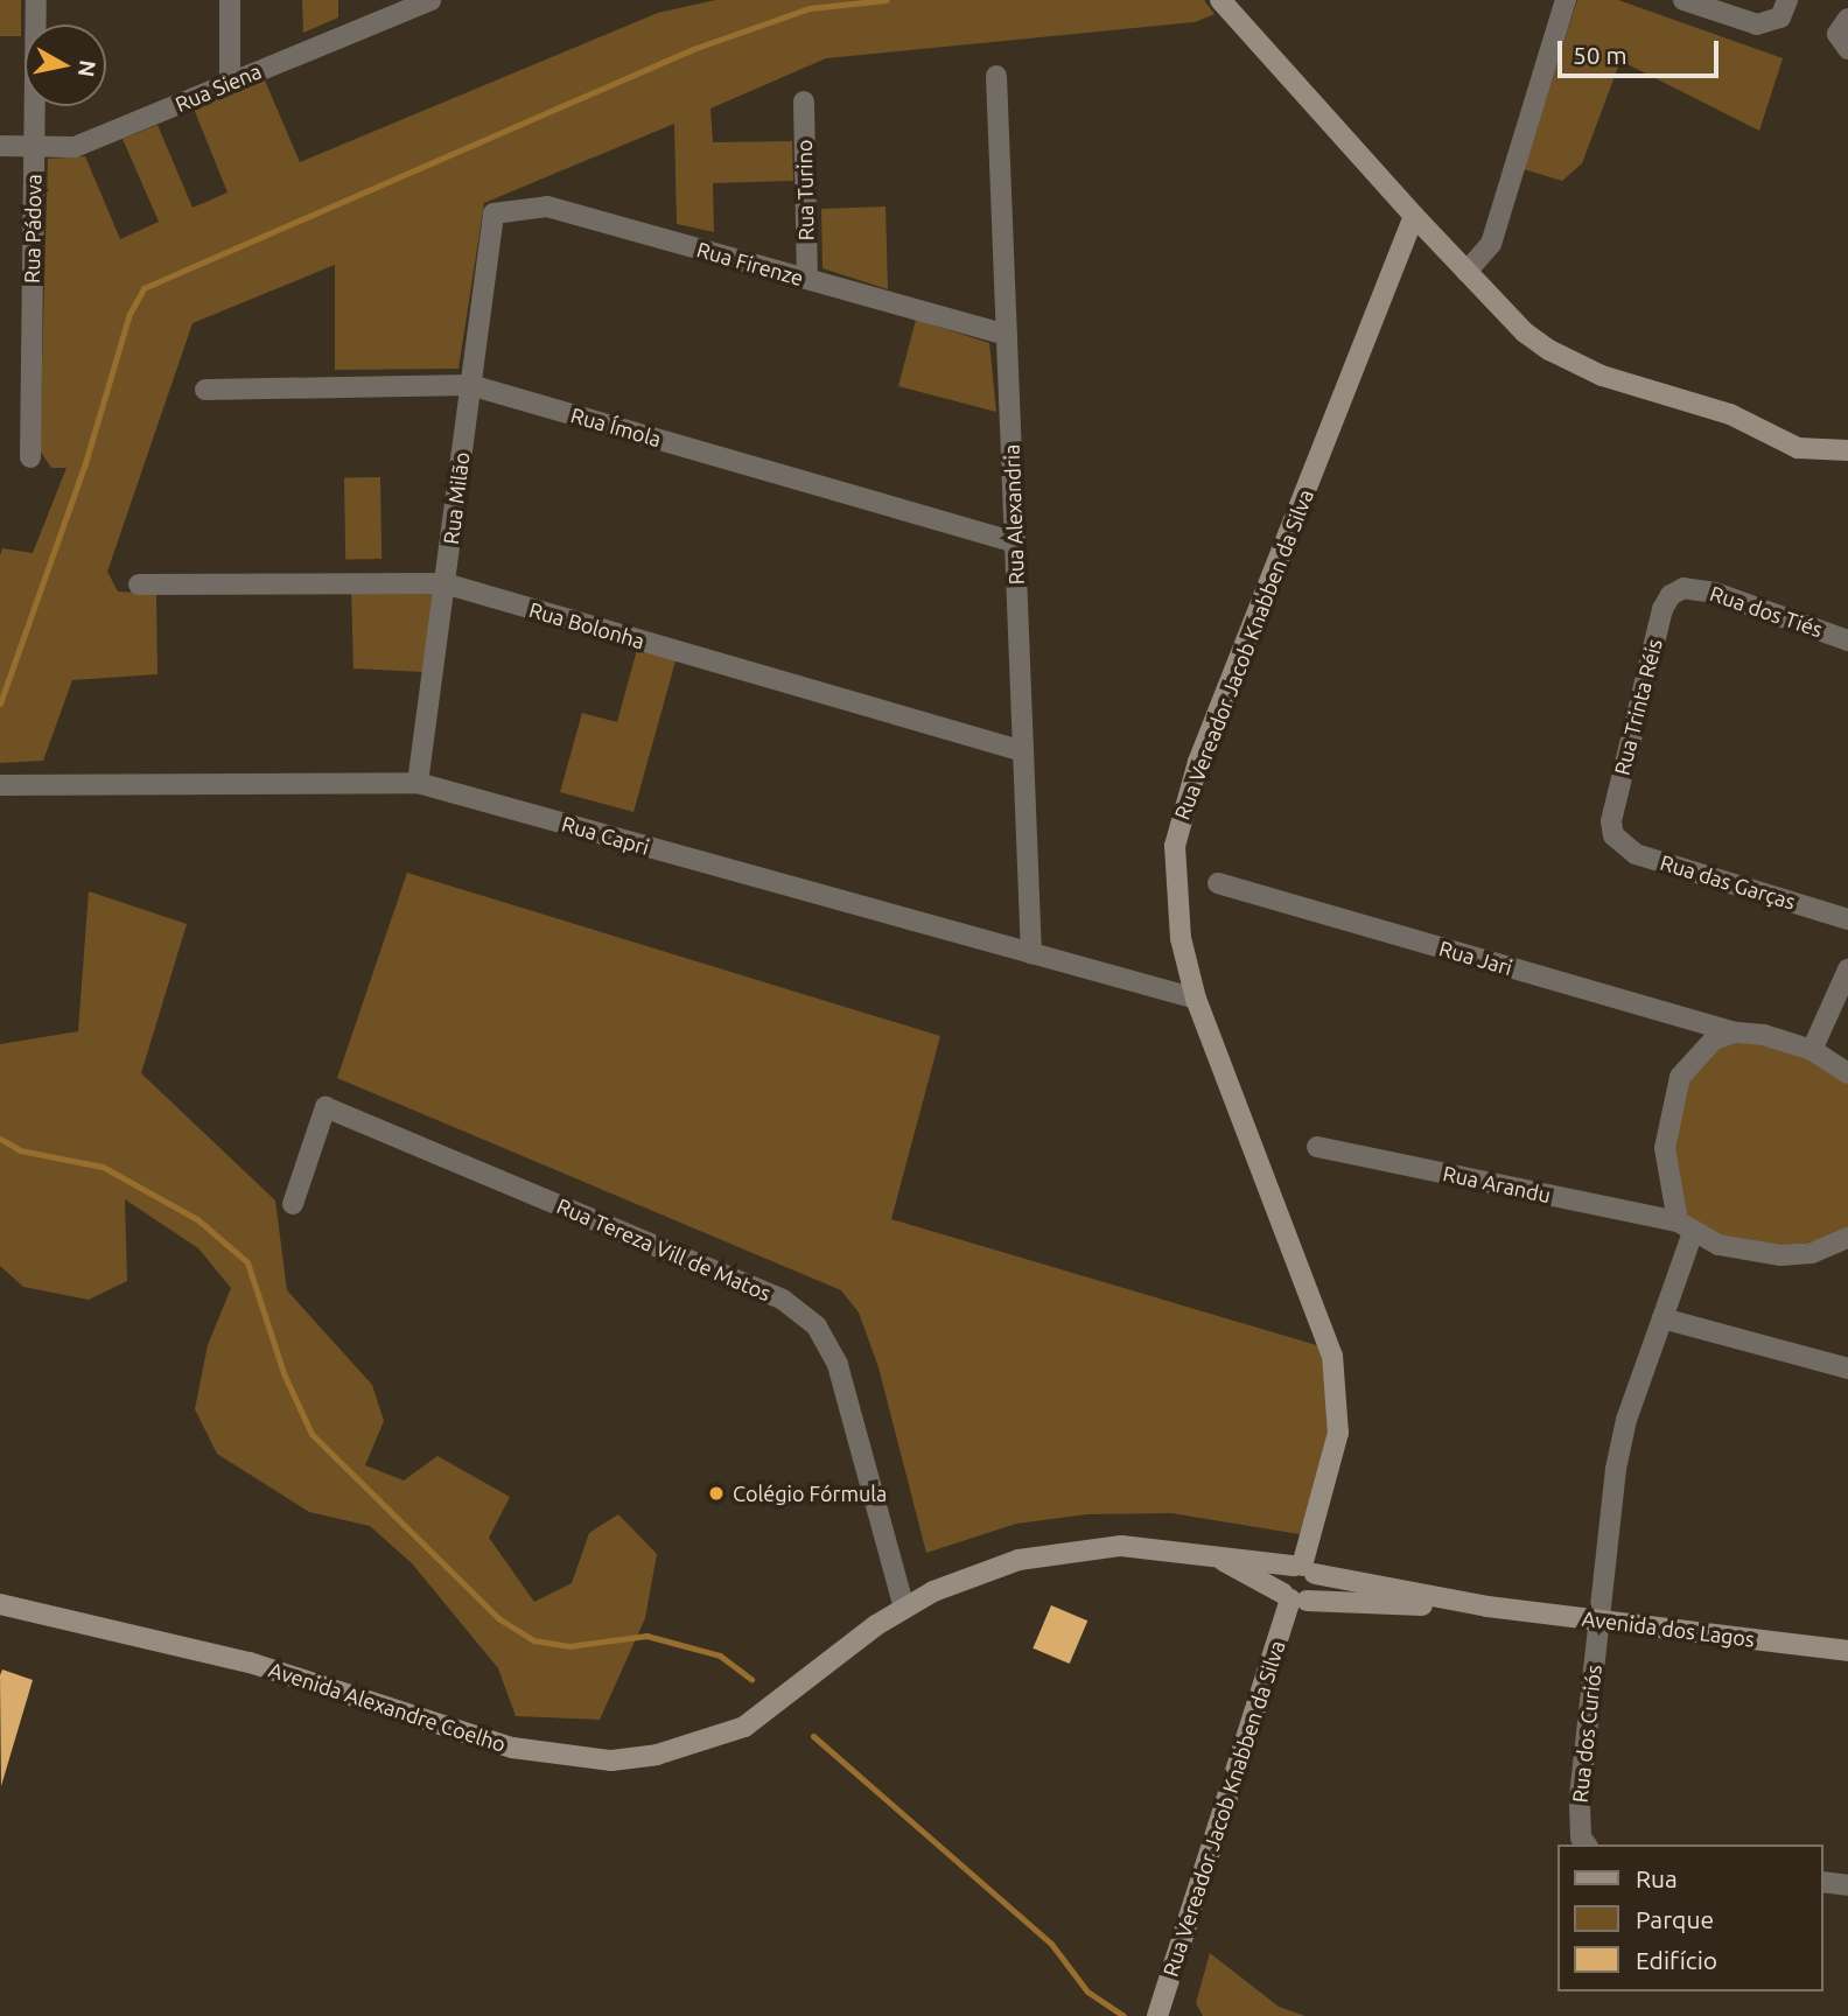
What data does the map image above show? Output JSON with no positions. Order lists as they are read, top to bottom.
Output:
{
  "streets": {
    "main road": ["Rua Vereador Jacob Knabben da Silva", "Avenida dos Lagos", "Avenida Alexandre Coelho"],
    "street": [
      "Rua Siena",
      "Rua Turino",
      "Rua Pádova",
      "Rua Firenze",
      "Rua Ímola",
      "Rua Milão",
      "Rua Alexandria",
      "Rua dos Tiés",
      "Rua Bolonha",
      "Rua Trinta Réis",
      "Rua Capri",
      "Rua das Garças",
      "Rua Jari",
      "Rua Arandu",
      "Rua Tereza Vill de Matos",
      "Rua dos Curiós"
    ]
  },
  "crossings": [
    ["Rua Siena", "Rua Pádova"],
    ["Rua Turino", "Rua Firenze"],
    ["Rua Firenze", "Rua Milão"],
    ["Rua Firenze", "Rua Alexandria"],
    ["Rua Ímola", "Rua Milão"],
    ["Rua Ímola", "Rua Alexandria"],
    ["Rua Milão", "Rua Bolonha"],
    ["Rua Milão", "Rua Capri"],
    ["Rua Alexandria", "Rua Bolonha"],
    ["Rua Alexandria", "Rua Capri"],
    ["Rua dos Tiés", "Rua Trinta Réis"],
    ["Rua Vereador Jacob Knabben da Silva", "Rua Capri"],
    ["Rua Vereador Jacob Knabben da Silva", "Avenida dos Lagos"],
    ["Rua Vereador Jacob Knabben da Silva", "Avenida Alexandre Coelho"],
    ["Rua Trinta Réis", "Rua das Garças"],
    ["Rua Arandu", "Rua dos Curiós"],
    ["Rua Tereza Vill de Matos", "Avenida Alexandre Coelho"],
    ["Avenida dos Lagos", "Avenida Alexandre Coelho"],
    ["Avenida dos Lagos", "Rua dos Curiós"]
  ],
  "places": ["Colégio Fórmula"],
  "legend": ["Rua", "Parque", "Edifício"],
  "scale_bar": "50 m",
  "north": "right"
}
